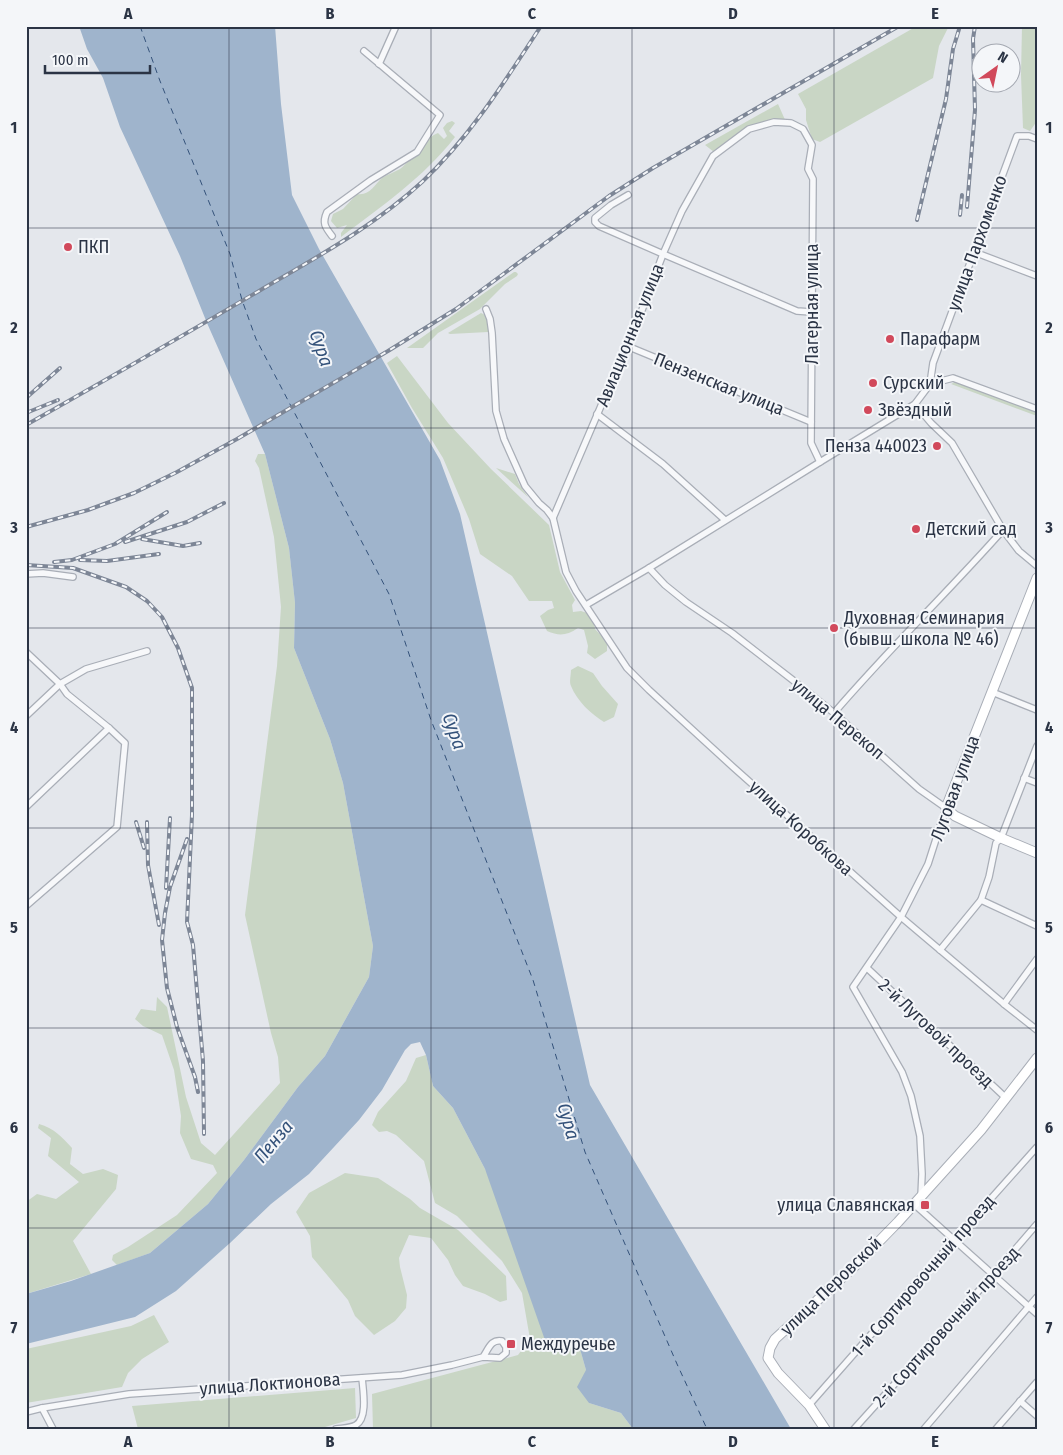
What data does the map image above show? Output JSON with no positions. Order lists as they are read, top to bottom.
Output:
{
  "streets": {
    "main road": ["улица Перекоп", "Луговая улица", "улица Перовской"],
    "street": [
      "улица Пархоменко",
      "Лагерная улица",
      "Авиационная улица",
      "Пензенская улица",
      "улица Коробкова",
      "2-й Луговой проезд",
      "1-й Сортировочный проезд",
      "2-й Сортировочный проезд",
      "улица Локтионова"
    ]
  },
  "crossings": [
    ["Лагерная улица", "Авиационная улица"],
    ["Лагерная улица", "Пензенская улица"],
    ["Авиационная улица", "Пензенская улица"],
    ["Авиационная улица", "улица Коробкова"],
    ["улица Перекоп", "Луговая улица"],
    ["Луговая улица", "улица Коробкова"],
    ["Луговая улица", "2-й Луговой проезд"],
    ["Луговая улица", "улица Перовской"],
    ["2-й Луговой проезд", "улица Перовской"],
    ["1-й Сортировочный проезд", "улица Перовской"]
  ],
  "water": ["Сура", "Пенза"],
  "places": {
    "other": [
      "ПКП",
      "Парафарм",
      "Сурский",
      "Звёздный",
      "Пенза 440023",
      "Детский сад",
      "Духовная Семинария (бывш. школа № 46)"
    ],
    "transit": ["улица Славянская", "Междуречье"]
  },
  "scale_bar": "100 m",
  "north": "top right",
  "grid": {
    "columns": [
      "A",
      "B",
      "C",
      "D",
      "E"
    ],
    "rows": [
      "1",
      "2",
      "3",
      "4",
      "5",
      "6",
      "7"
    ]
  }
}
